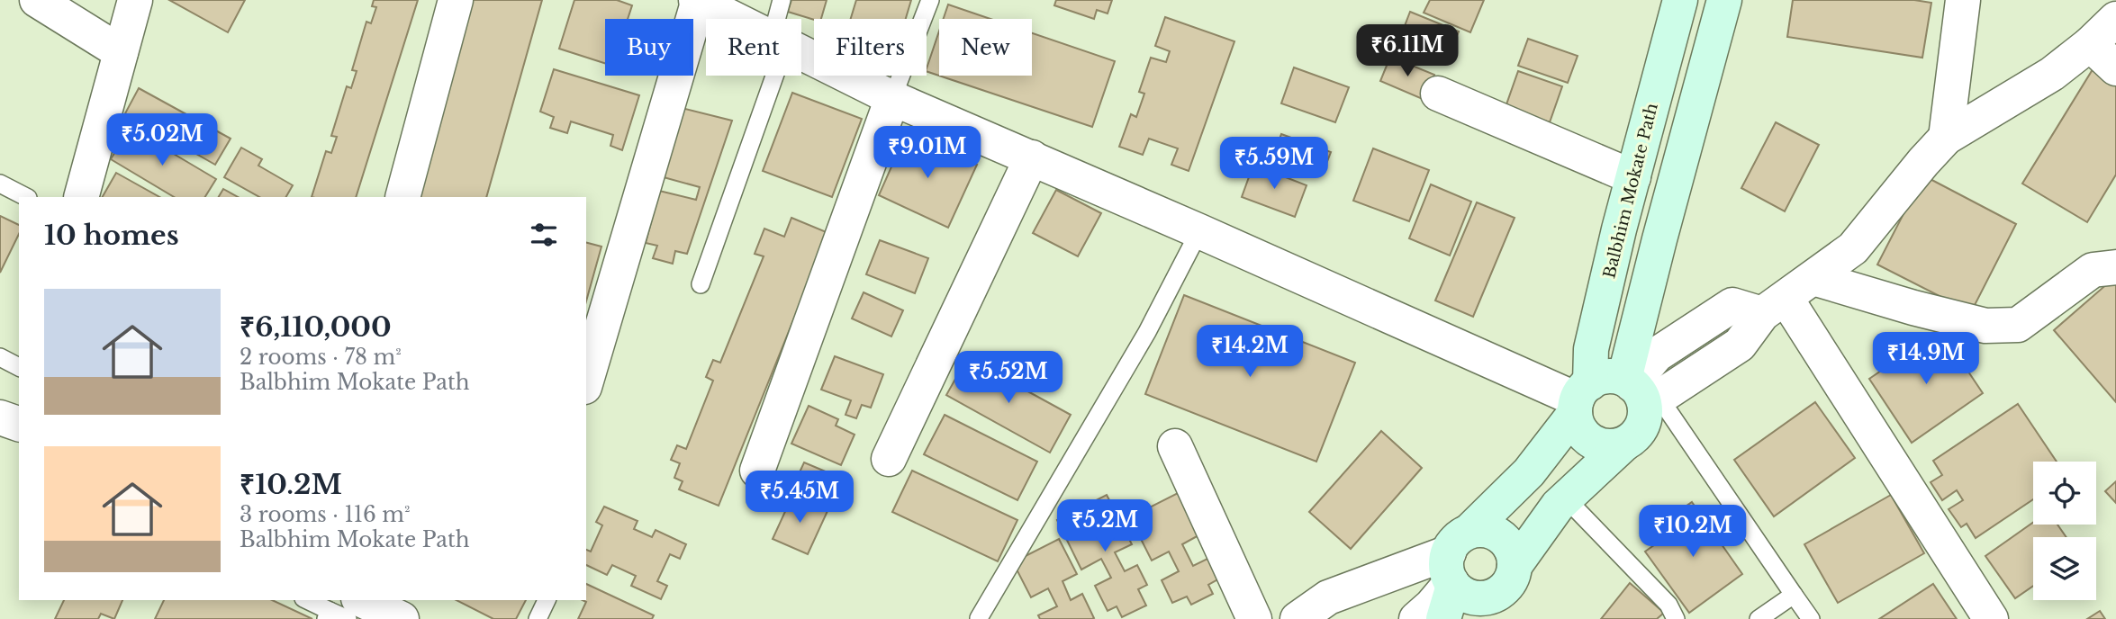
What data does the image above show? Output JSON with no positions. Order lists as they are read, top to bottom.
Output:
{
  "streets": {
    "main road": ["Balbhim Mokate Path"]
  },
  "page": {
    "chip": [
      "Buy",
      "Rent",
      "Filters",
      "New"
    ],
    "price": [
      "₹6.11M",
      "₹5.02M",
      "₹9.01M",
      "₹5.59M",
      "₹14.2M",
      "₹14.9M",
      "₹5.52M",
      "₹5.45M",
      "₹5.2M",
      "₹10.2M"
    ],
    "heading": "10 homes",
    "list": [
      {
        "name": "₹6,110,000",
        "note": "2 rooms · 78 m² · Balbhim Mokate Path"
      },
      {
        "name": "₹10.2M",
        "note": "3 rooms · 116 m² · Balbhim Mokate Path"
      }
    ]
  }
}
